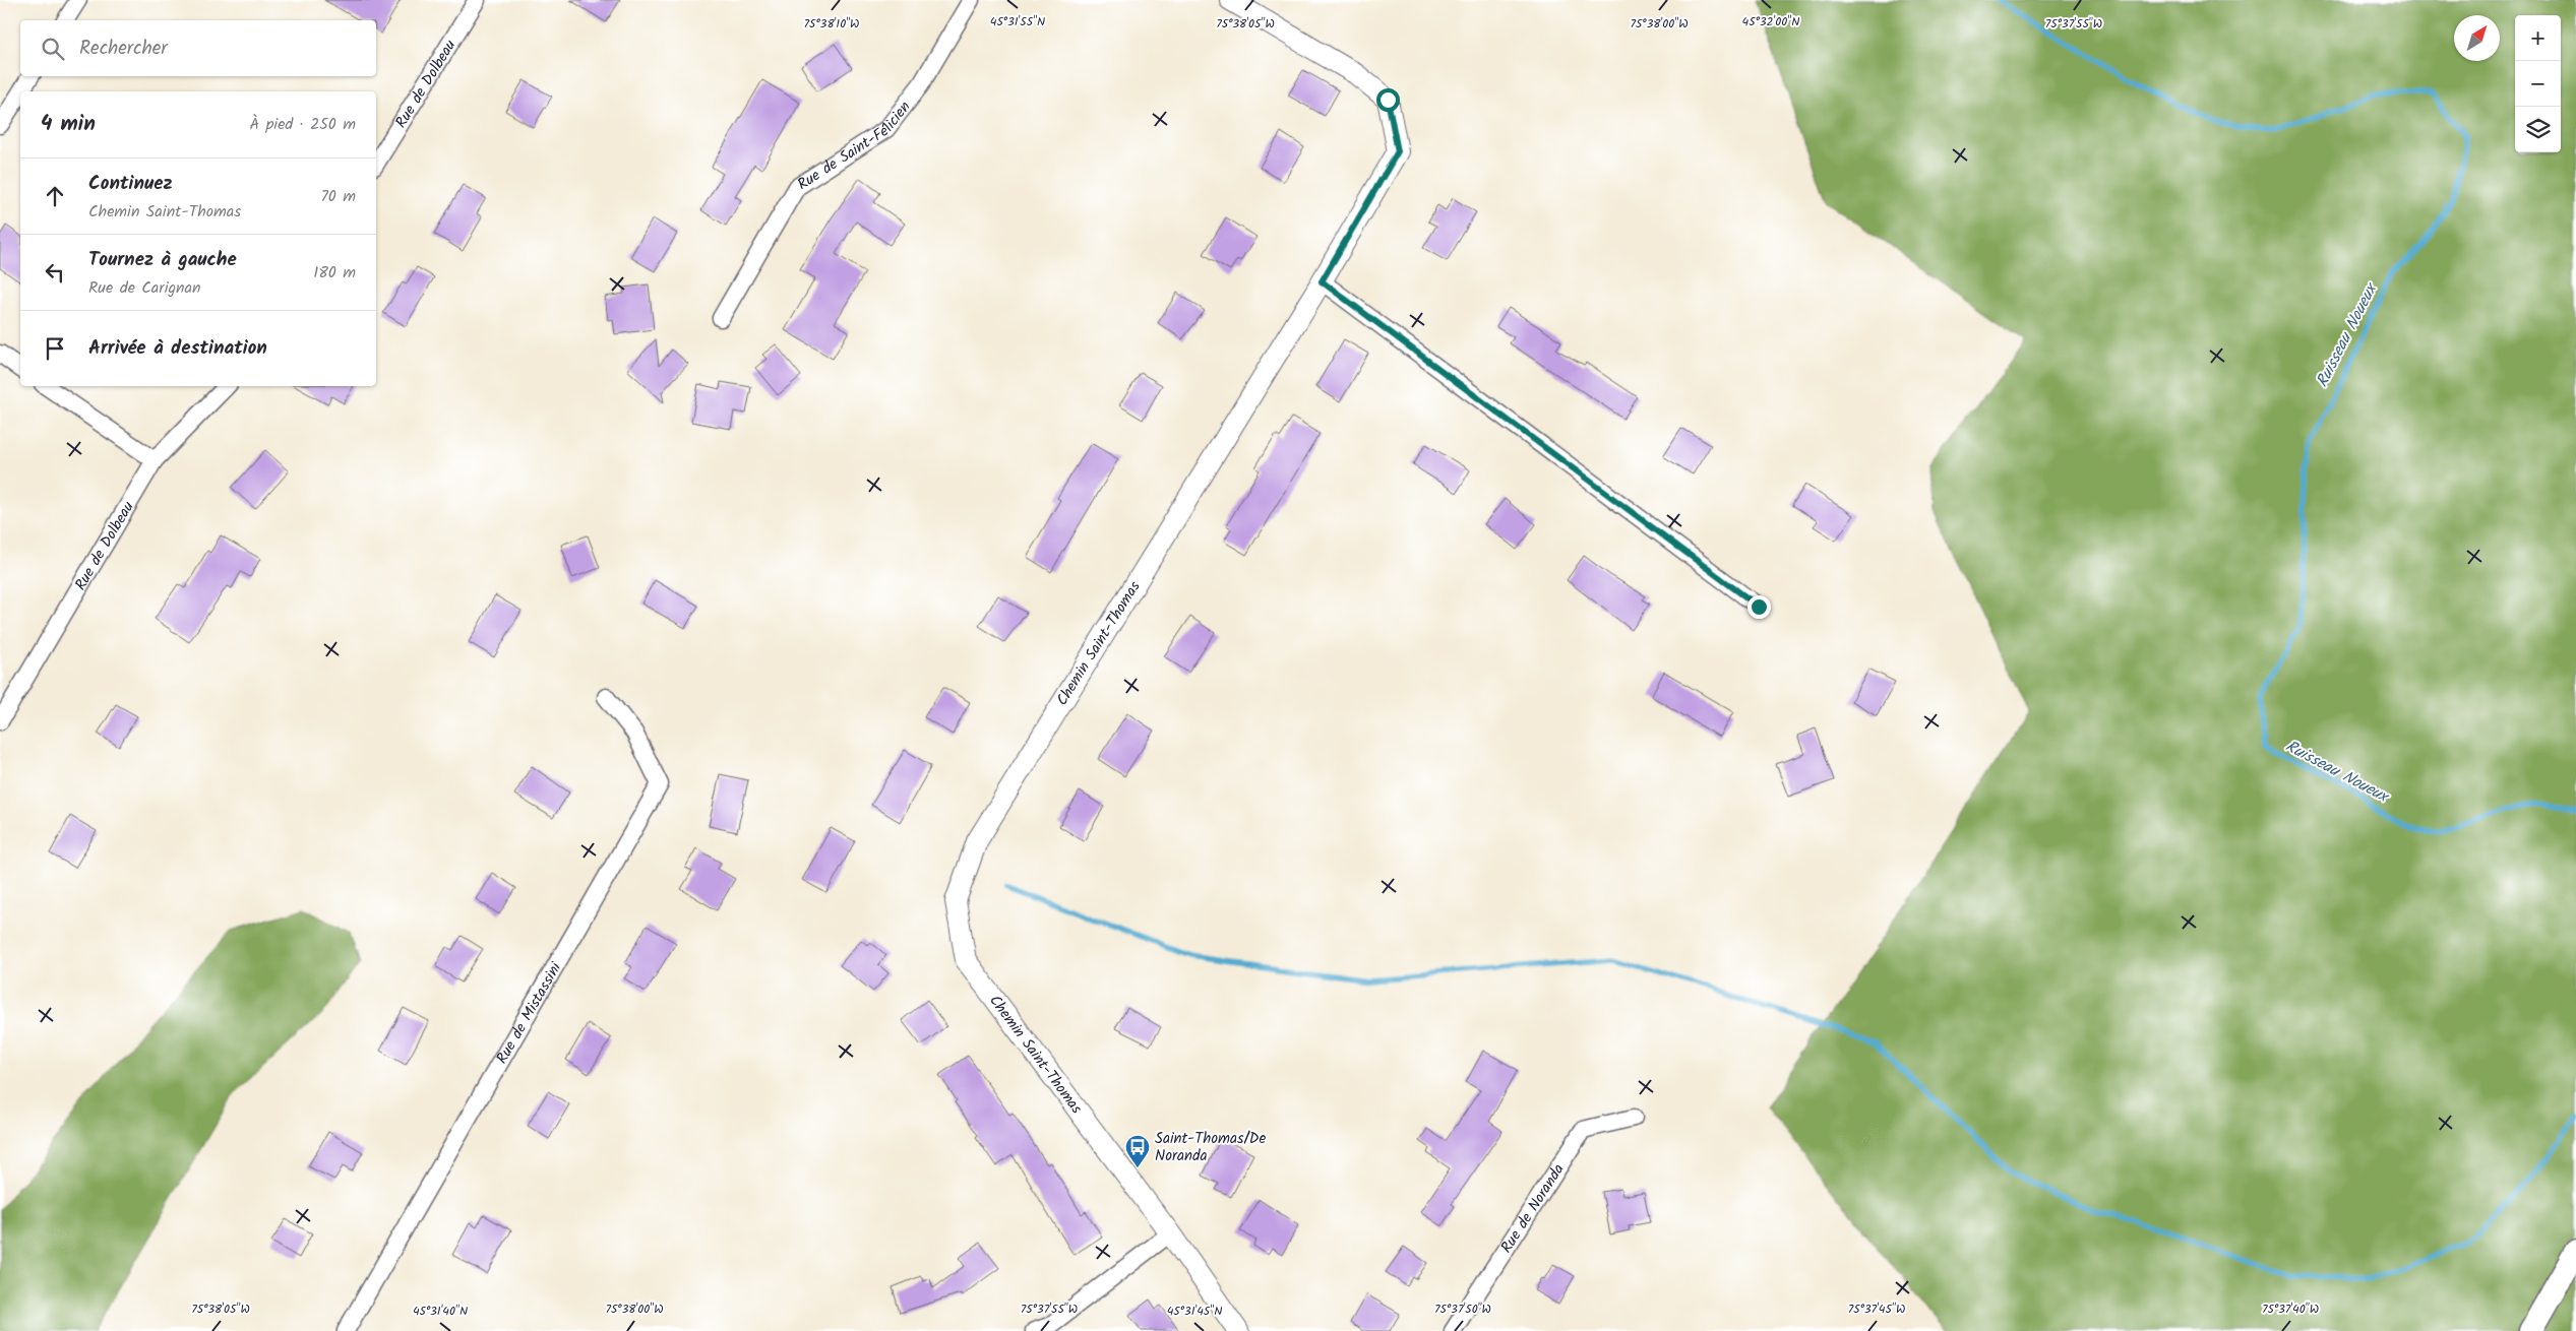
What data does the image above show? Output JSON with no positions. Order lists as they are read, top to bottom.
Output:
{
  "streets": {
    "street": [
      "Rue de Dolbeau",
      "Rue de Saint-Félicien",
      "Chemin Saint-Thomas",
      "Rue de Mistassini",
      "Rue de Noranda"
    ]
  },
  "water": ["Ruisseau Noueux"],
  "places": {
    "bus stop": ["Saint-Thomas/De Noranda"]
  },
  "north": "top right",
  "page": {
    "map_buttons": ["+", "−"],
    "search": "Rechercher",
    "heading": ["4 min", "À pied · 250 m"],
    "list": [
      ["Continuez", "Chemin Saint-Thomas", "70 m"],
      ["Tournez à gauche", "Rue de Carignan", "180 m"],
      "Arrivée à destination"
    ]
  },
  "coordinates": [
    "45°31'55\"N",
    "45°32'00\"N",
    "75°38'10\"W",
    "75°38'05\"W",
    "75°38'00\"W",
    "75°37'55\"W",
    "75°37'50\"W",
    "75°37'45\"W",
    "75°37'40\"W",
    "45°31'40\"N",
    "45°31'45\"N"
  ]
}
